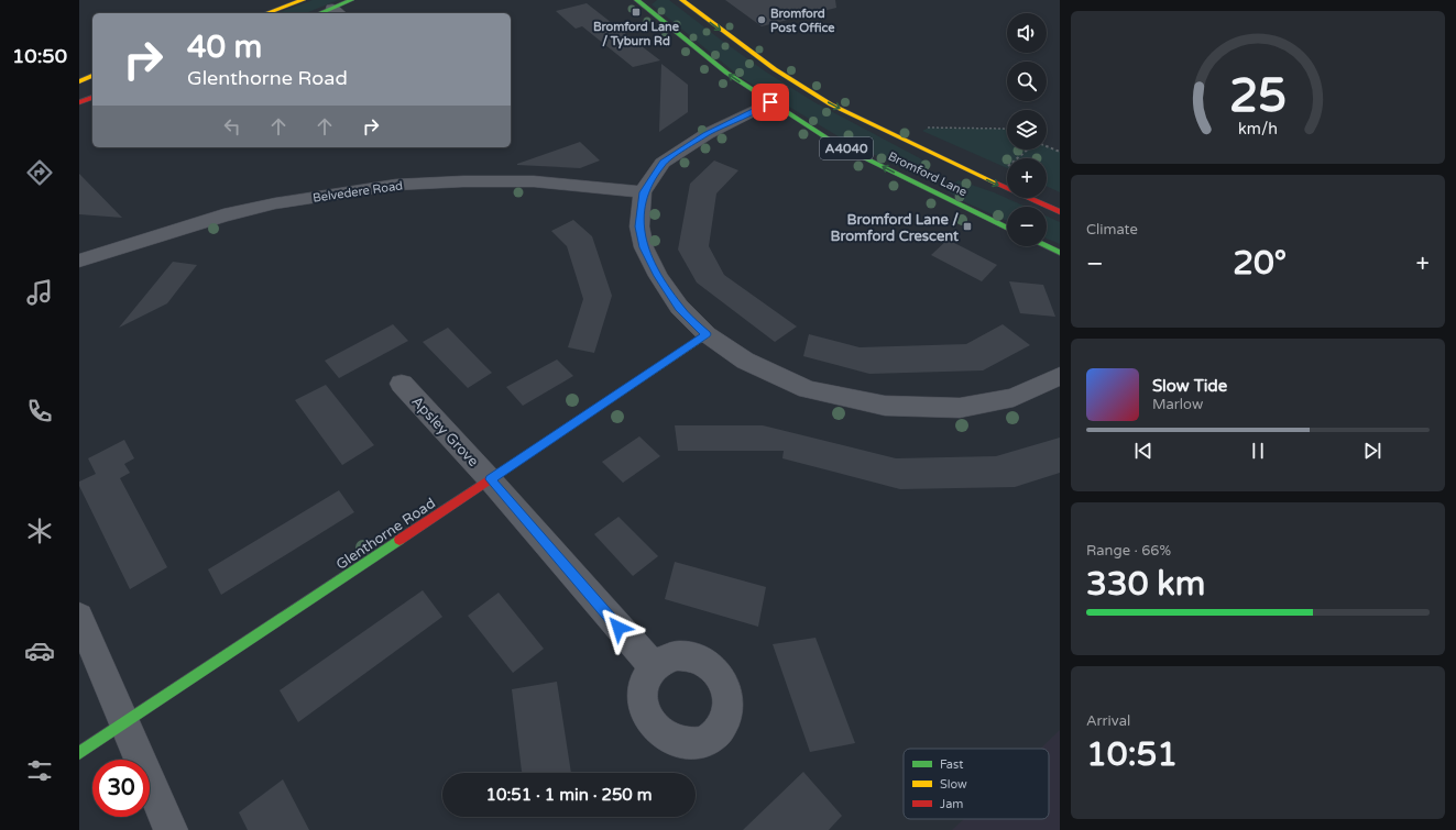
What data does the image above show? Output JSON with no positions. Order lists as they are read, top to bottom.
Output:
{
  "streets": {
    "main road": ["A4040", "Bromford Lane", "Glenthorne Road"],
    "street": ["Belvedere Road", "Apsley Grove"]
  },
  "crossings": [
    ["Apsley Grove", "Glenthorne Road"]
  ],
  "places": {
    "transit": ["Bromford Lane / Tyburn Rd", "Bromford Lane / Bromford Crescent"],
    "other": ["Bromford Post Office"]
  },
  "legend": ["Fast", "Slow", "Jam"],
  "page": {
    "tabs": "10:50",
    "map_buttons": ["+", "−"],
    "turn": ["40 m", "Glenthorne Road"],
    "tile": [
      "Climate",
      ["Range · 66%", "330 km"],
      ["Arrival", "10:51"]
    ],
    "heat": ["−", "20°", "+"],
    "song": ["Slow Tide", "Marlow"],
    "limit": "30",
    "trip": "10:51 · 1 min · 250 m",
    "gauge": ["25", "km/h"]
  }
}
